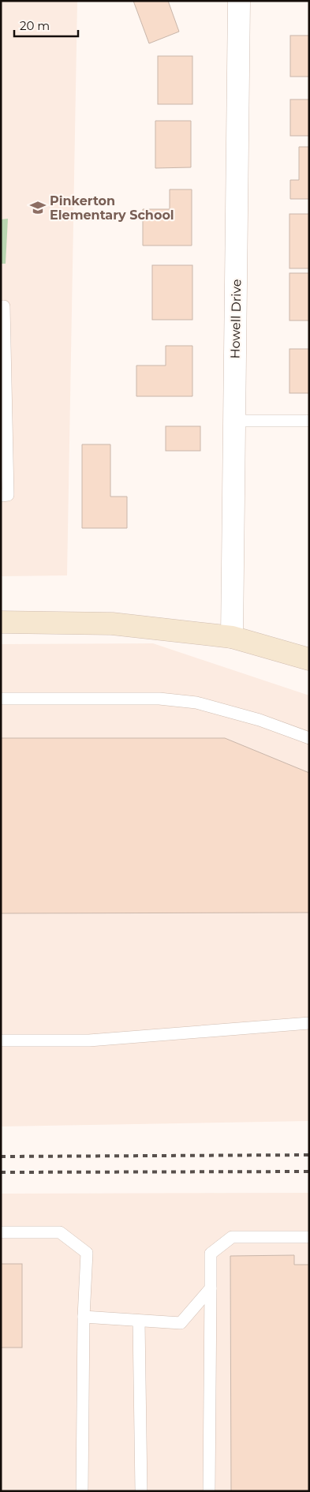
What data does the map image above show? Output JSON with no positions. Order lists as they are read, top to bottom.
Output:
{
  "streets": {
    "street": ["Howell Drive"]
  },
  "places": {
    "school or university": ["Pinkerton Elementary School"]
  },
  "scale_bar": "20 m"
}
